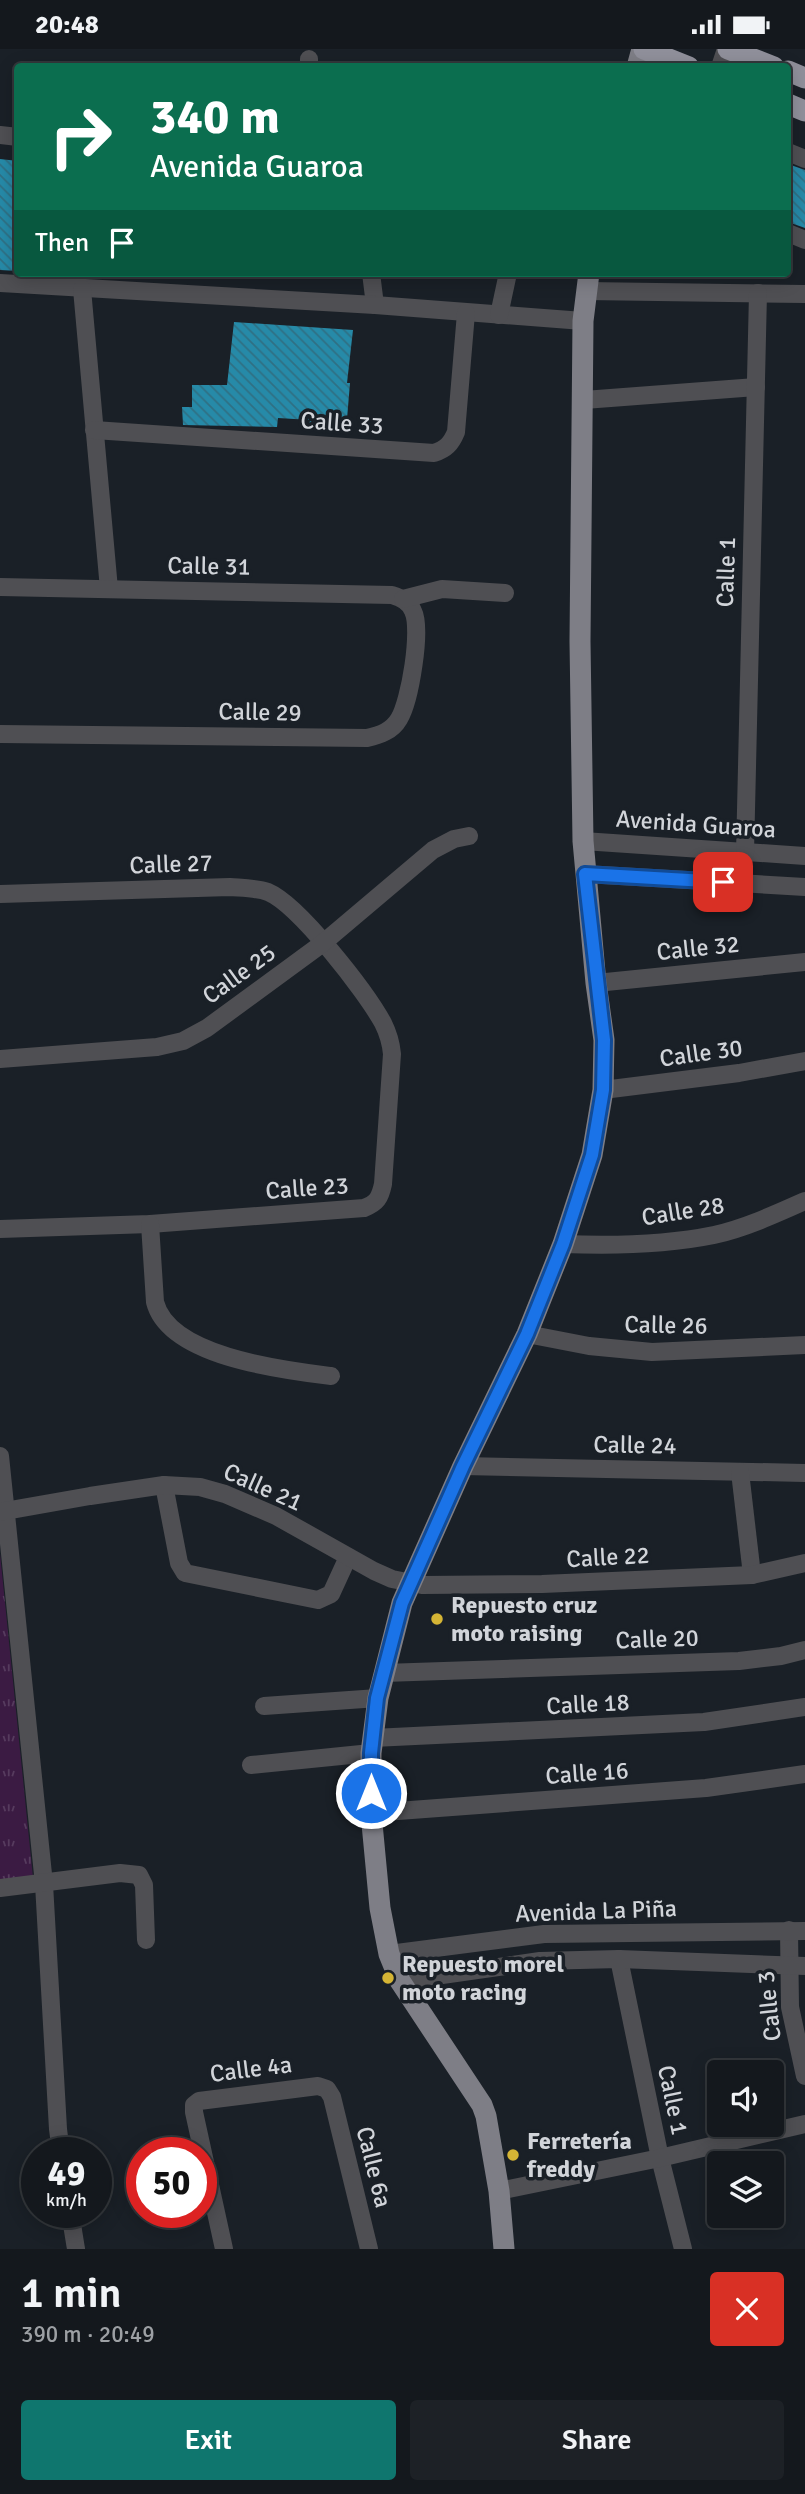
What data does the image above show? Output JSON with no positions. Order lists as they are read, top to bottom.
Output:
{
  "streets": {
    "street": [
      "Calle 33",
      "Calle 31",
      "Calle 1",
      "Calle 29",
      "Avenida Guaroa",
      "Calle 27",
      "Calle 32",
      "Calle 25",
      "Calle 30",
      "Calle 23",
      "Calle 28",
      "Calle 26",
      "Calle 24",
      "Calle 21",
      "Calle 22",
      "Calle 20",
      "Calle 18",
      "Calle 16",
      "Avenida La Piña",
      "Calle 3",
      "Calle 4a",
      "Calle 6a"
    ]
  },
  "crossings": [
    ["Calle 31", "Calle 29"],
    ["Calle 1", "Avenida Guaroa"],
    ["Calle 1", "Avenida La Piña"],
    ["Calle 27", "Calle 25"],
    ["Calle 27", "Calle 23"],
    ["Calle 25", "Calle 23"],
    ["Calle 21", "Calle 22"],
    ["Avenida La Piña", "Calle 3"],
    ["Calle 4a", "Calle 6a"]
  ],
  "places": ["Repuesto cruz moto raising", "Repuesto morel moto racing", "Ferretería freddy"],
  "page": {
    "status": "20:48",
    "turn": ["340 m", "Avenida Guaroa"],
    "then": "Then",
    "speed": "49 km/h",
    "limit": "50",
    "heading": ["1 min", "390 m · 20:49"],
    "buttons": ["Exit", "Share"]
  }
}
